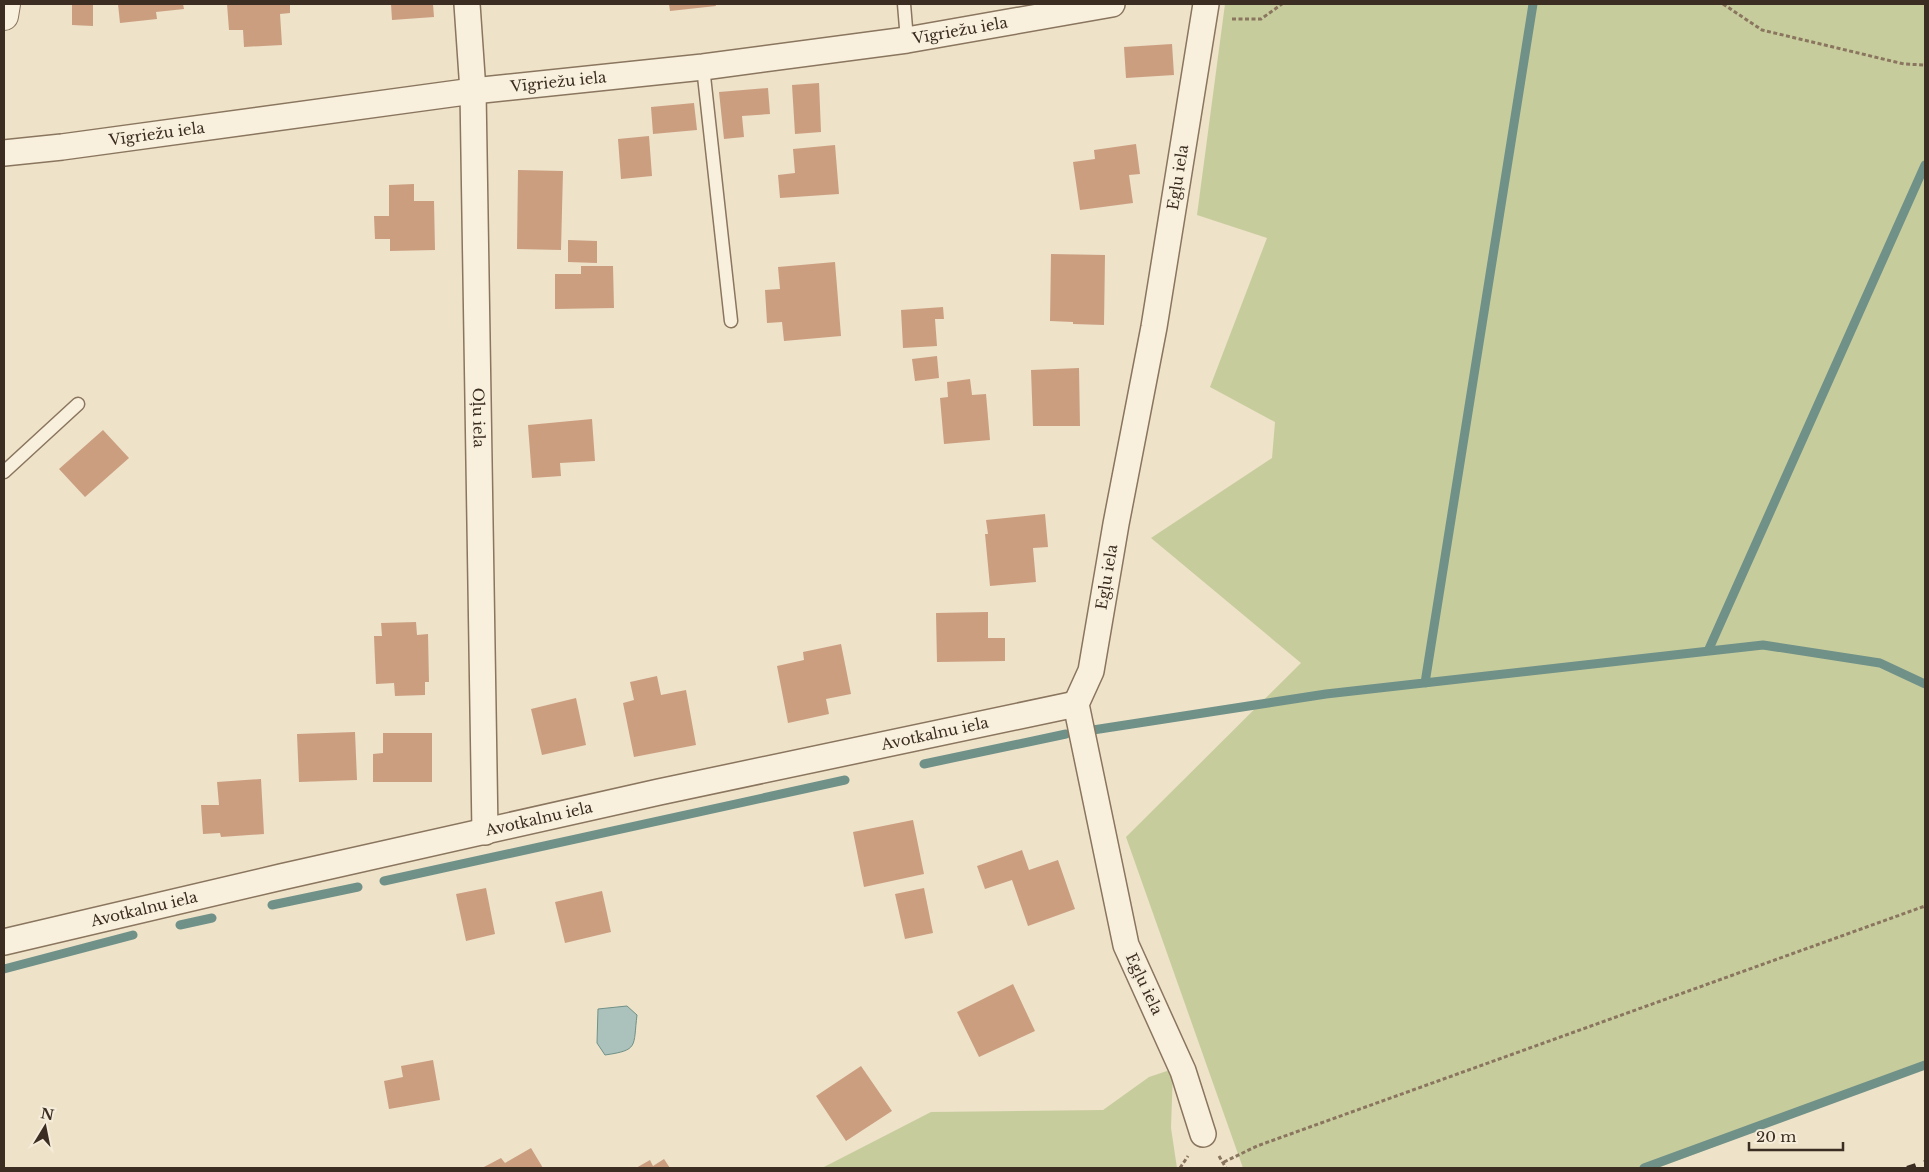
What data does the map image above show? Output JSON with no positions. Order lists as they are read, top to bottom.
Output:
{
  "streets": {
    "street": [
      "Vīgriežu iela",
      "Egļu iela",
      "Oļu iela",
      "Avotkalnu iela"
    ]
  },
  "crossings": [
    ["Vīgriežu iela", "Oļu iela"],
    ["Egļu iela", "Avotkalnu iela"],
    ["Oļu iela", "Avotkalnu iela"]
  ],
  "scale_bar": "20 m",
  "north": "top"
}
